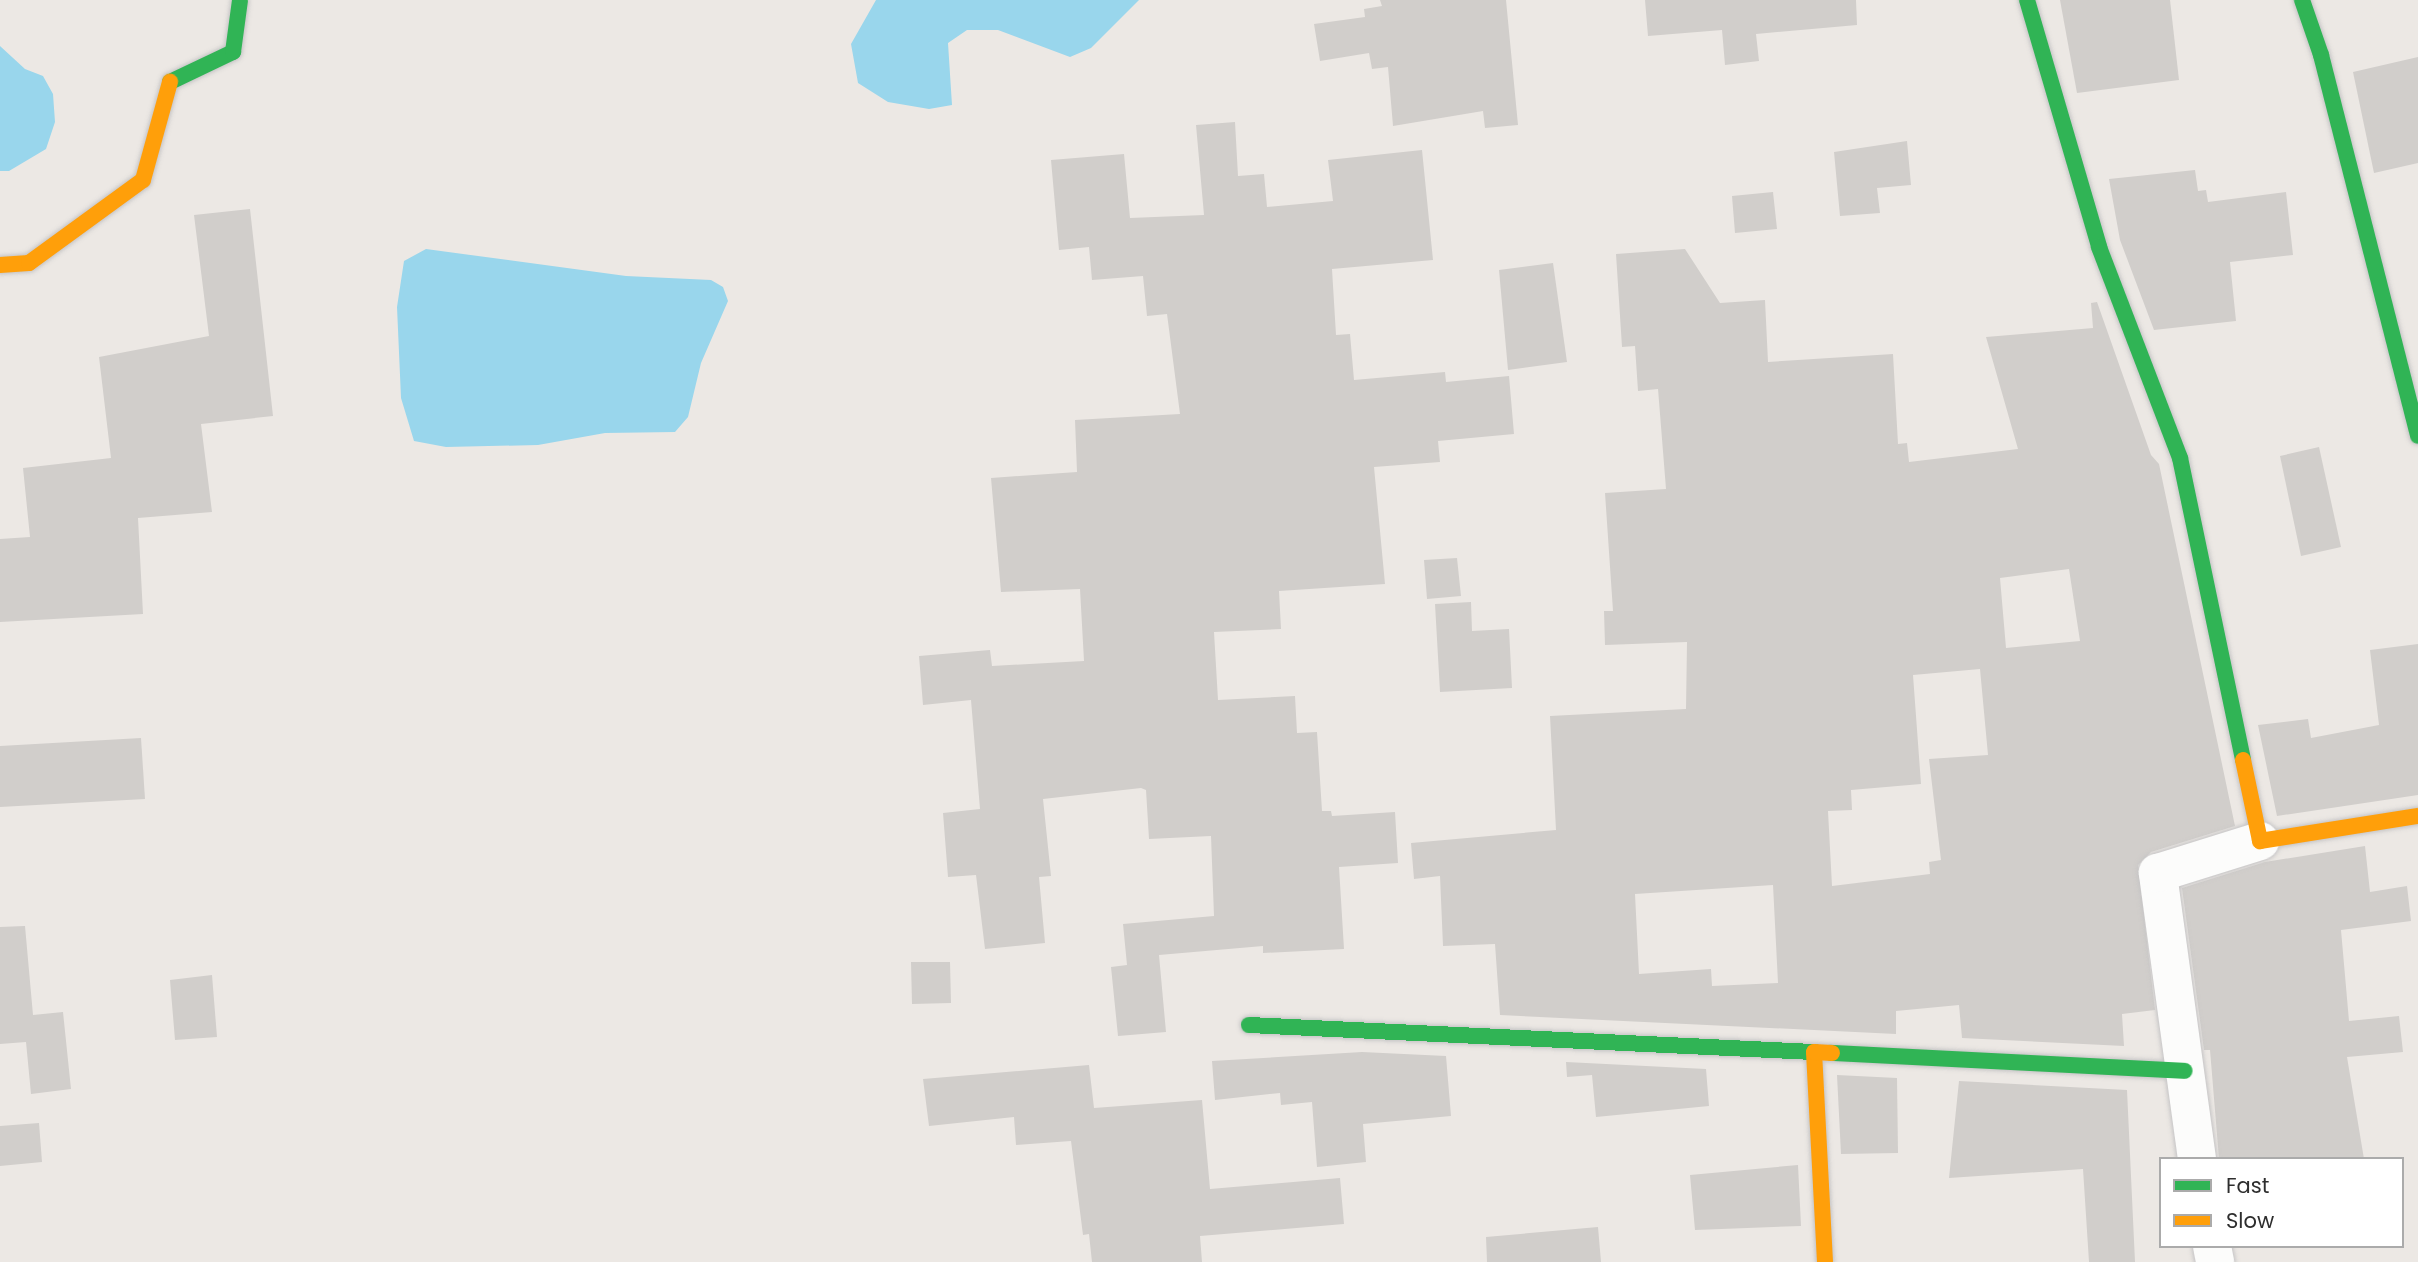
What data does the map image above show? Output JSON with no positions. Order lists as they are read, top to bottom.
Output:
{
  "legend": ["Fast", "Slow"]
}
